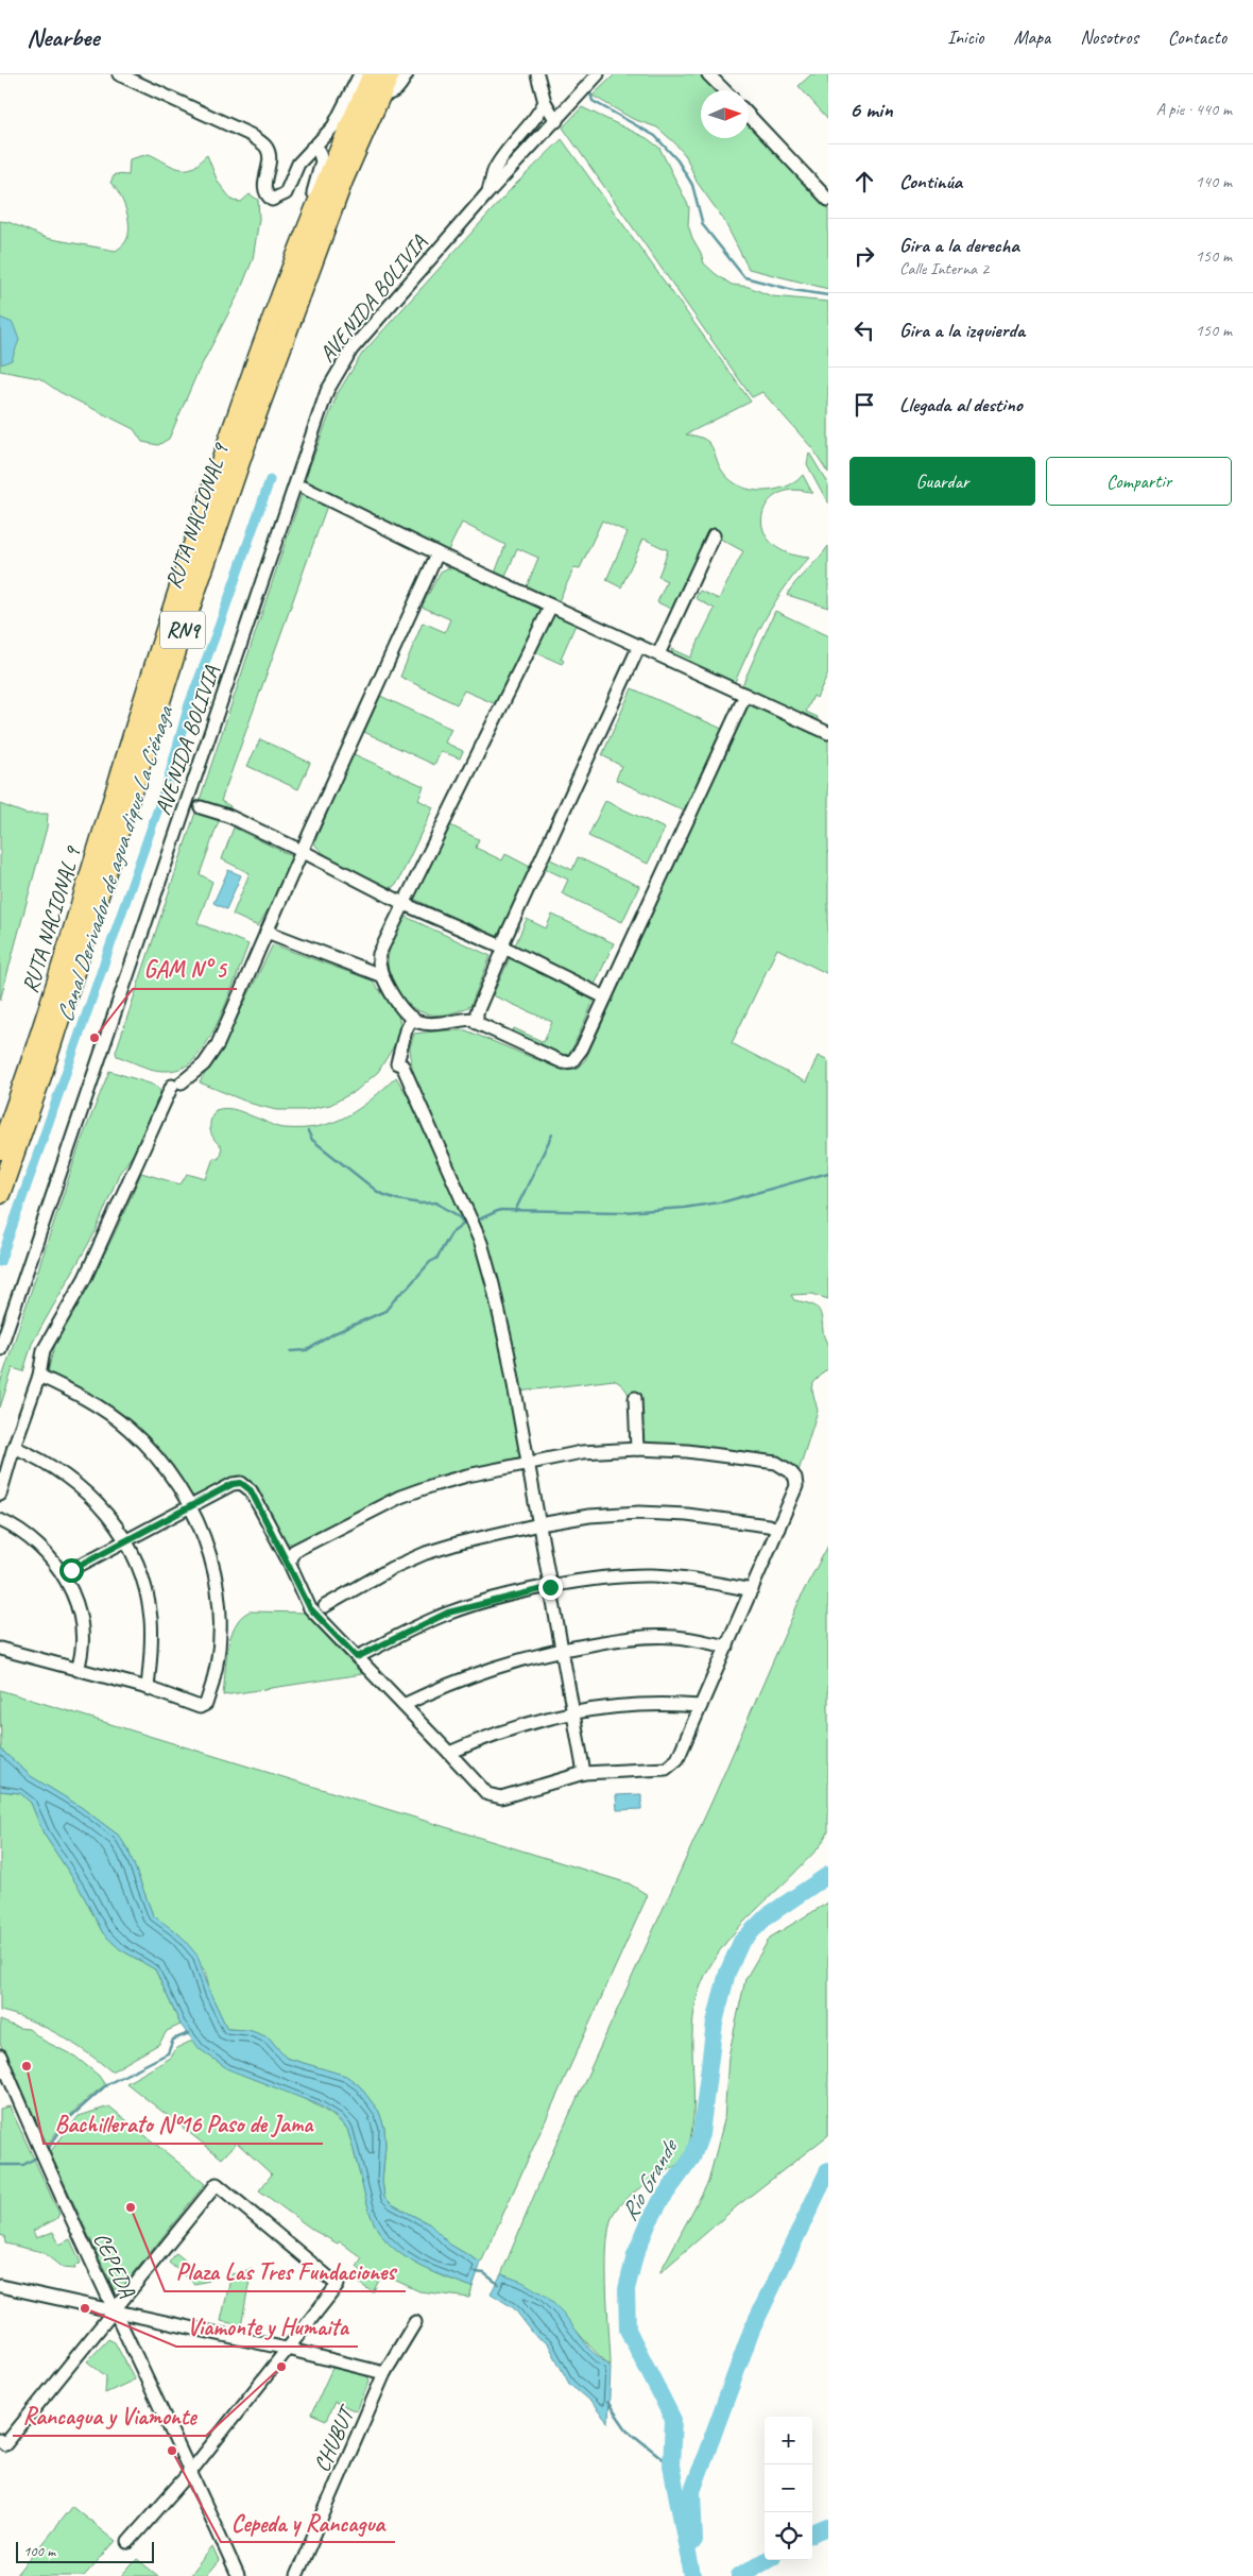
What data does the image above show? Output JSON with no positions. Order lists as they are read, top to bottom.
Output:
{
  "streets": {
    "highway": ["RUTA NACIONAL 9", "RN9"],
    "street": ["AVENIDA BOLIVIA", "CEPEDA", "CHUBUT"]
  },
  "water": ["Canal Derivador de agua dique La Ciénaga", "Río Grande"],
  "places": [
    "GAM N° 5",
    "Bachillerato Nº16 Paso de Jama",
    "Plaza Las Tres Fundaciones",
    "Viamonte y Humaita",
    "Rancagua y Viamonte",
    "Cepeda y Rancagua"
  ],
  "scale_bar": "100 m",
  "north": "right",
  "page": {
    "header": "Nearbee",
    "nav": [
      "Inicio",
      "Mapa",
      "Nosotros",
      "Contacto"
    ],
    "heading": ["6 min", "A pie · 440 m"],
    "list": [
      ["Continúa", "140 m"],
      ["Gira a la derecha", "Calle Interna 2", "150 m"],
      ["Gira a la izquierda", "150 m"],
      "Llegada al destino"
    ],
    "buttons": ["Guardar", "Compartir"],
    "map_buttons": ["+", "−"],
    "scale": "100 m"
  }
}
